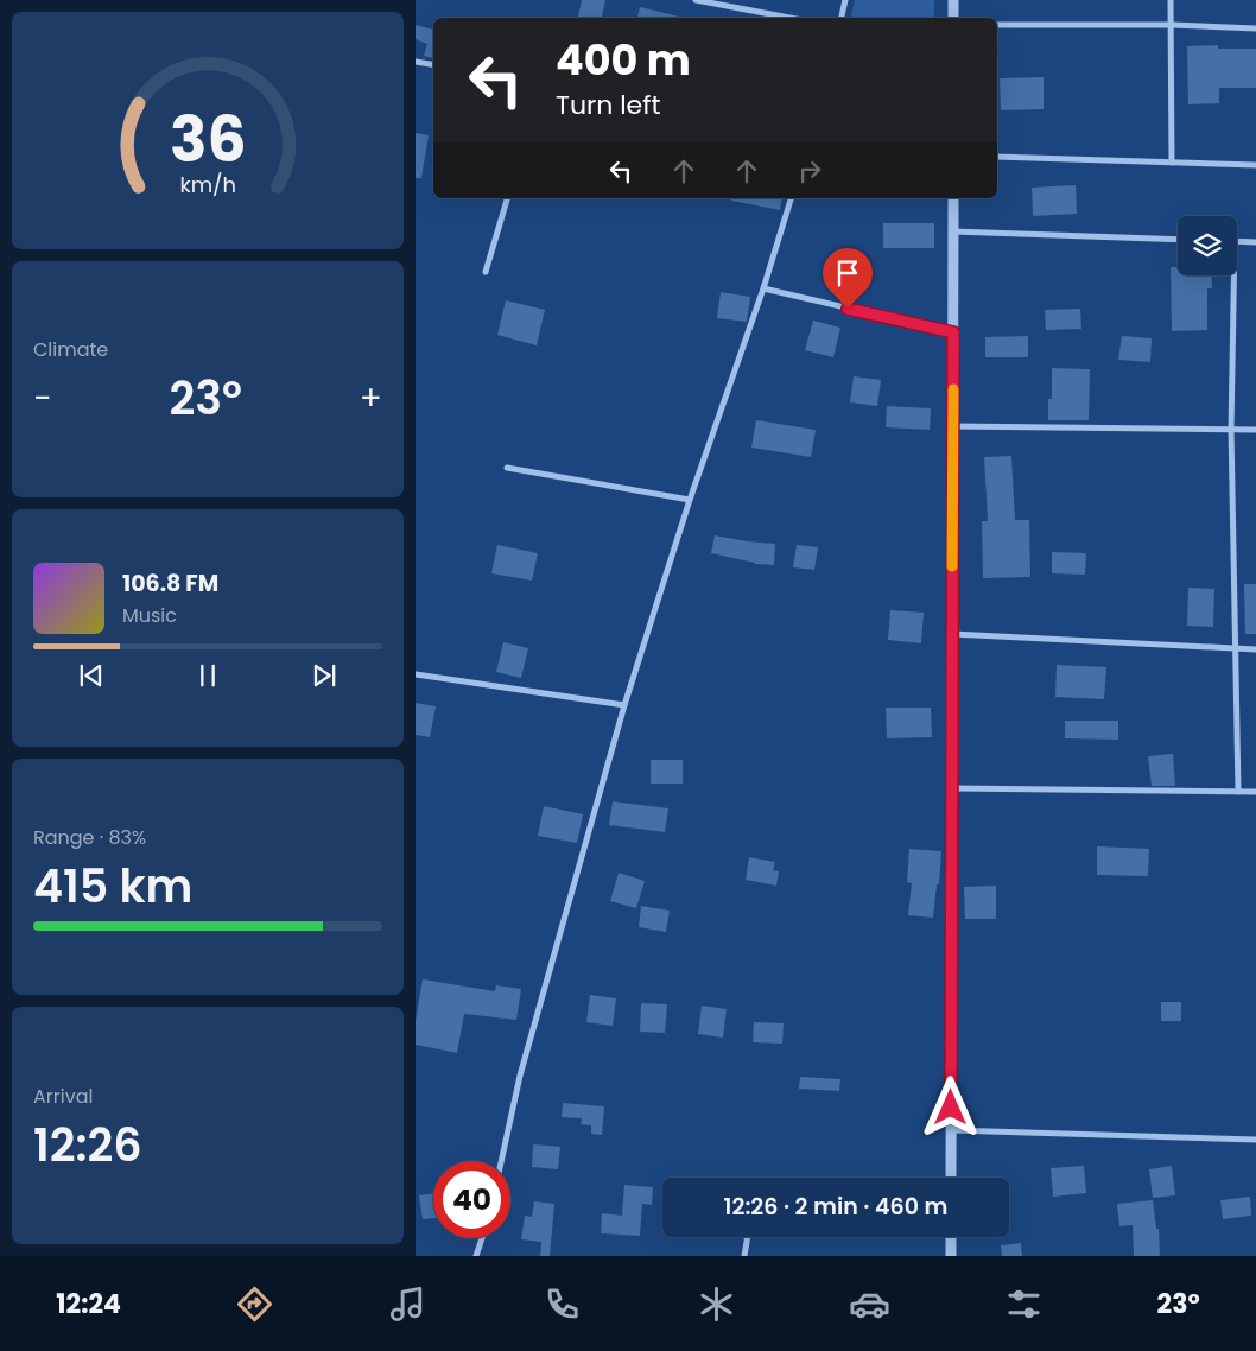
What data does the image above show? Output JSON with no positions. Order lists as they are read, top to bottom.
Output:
{
  "page": {
    "turn": ["400 m", "Turn left"],
    "tile": [
      "Climate",
      ["Range · 83%", "415 km"],
      ["Arrival", "12:26"]
    ],
    "heat": ["−", "23°", "+"],
    "song": ["106.8 FM", "Music"],
    "limit": "40",
    "trip": "12:26 · 2 min · 460 m",
    "tabs": ["12:24", "23°"],
    "gauge": ["36", "km/h"]
  }
}
